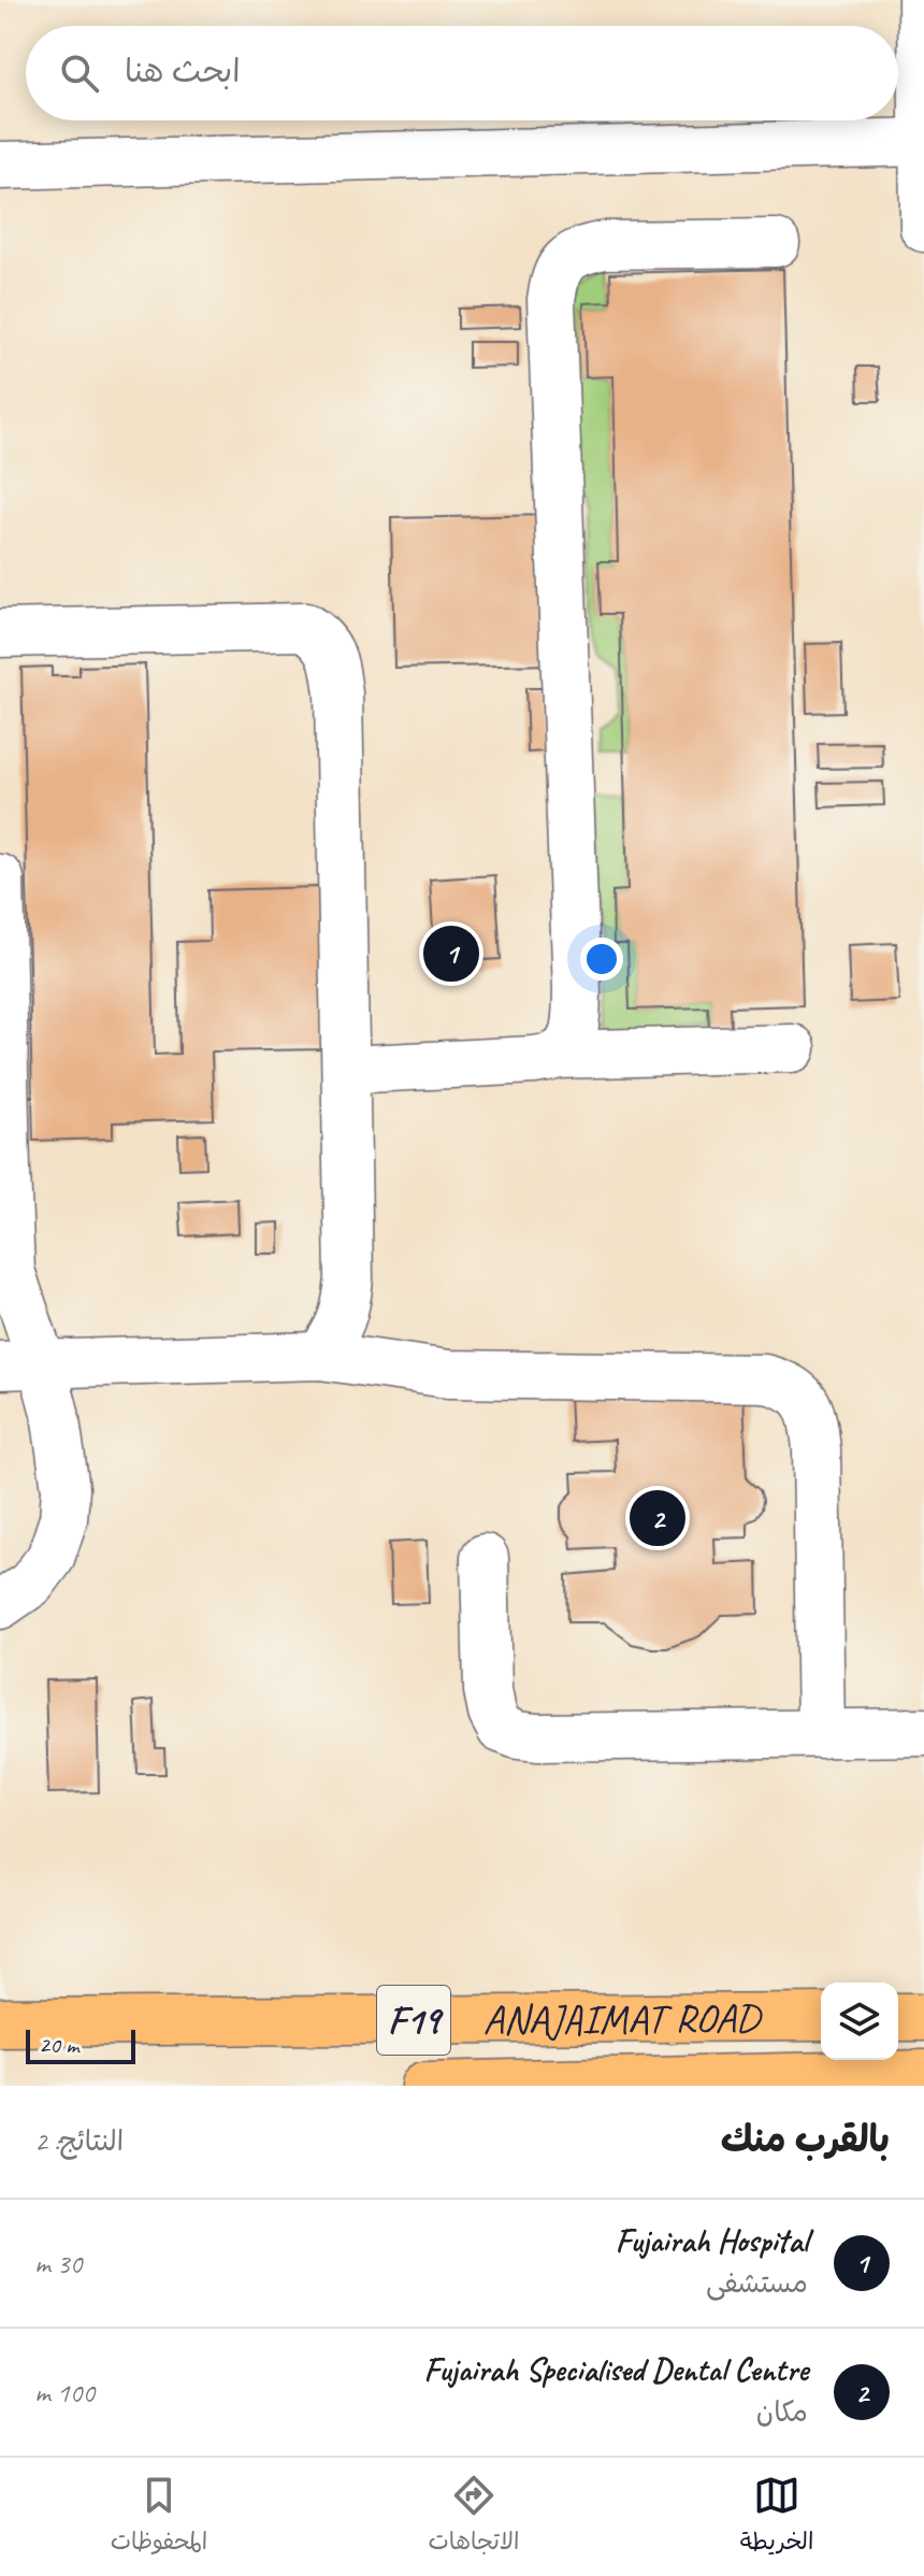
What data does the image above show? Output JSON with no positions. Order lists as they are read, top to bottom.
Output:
{
  "streets": {
    "main road": ["ANAJAIMAT ROAD", "F19"]
  },
  "scale_bar": "20 m",
  "page": {
    "search": "ابحث هنا",
    "pins": ["1", "2"],
    "scale": "20 m",
    "heading": ["بالقرب منك", "النتائج: 2"],
    "list": [
      {
        "mark": "1",
        "name": "Fujairah Hospital",
        "note": "مستشفى",
        "value": "30 m"
      },
      {
        "mark": "2",
        "name": "Fujairah Specialised Dental Centre",
        "note": "مكان",
        "value": "100 m"
      }
    ],
    "nav": ["الخريطة", "الاتجاهات", "المحفوظات"]
  }
}
